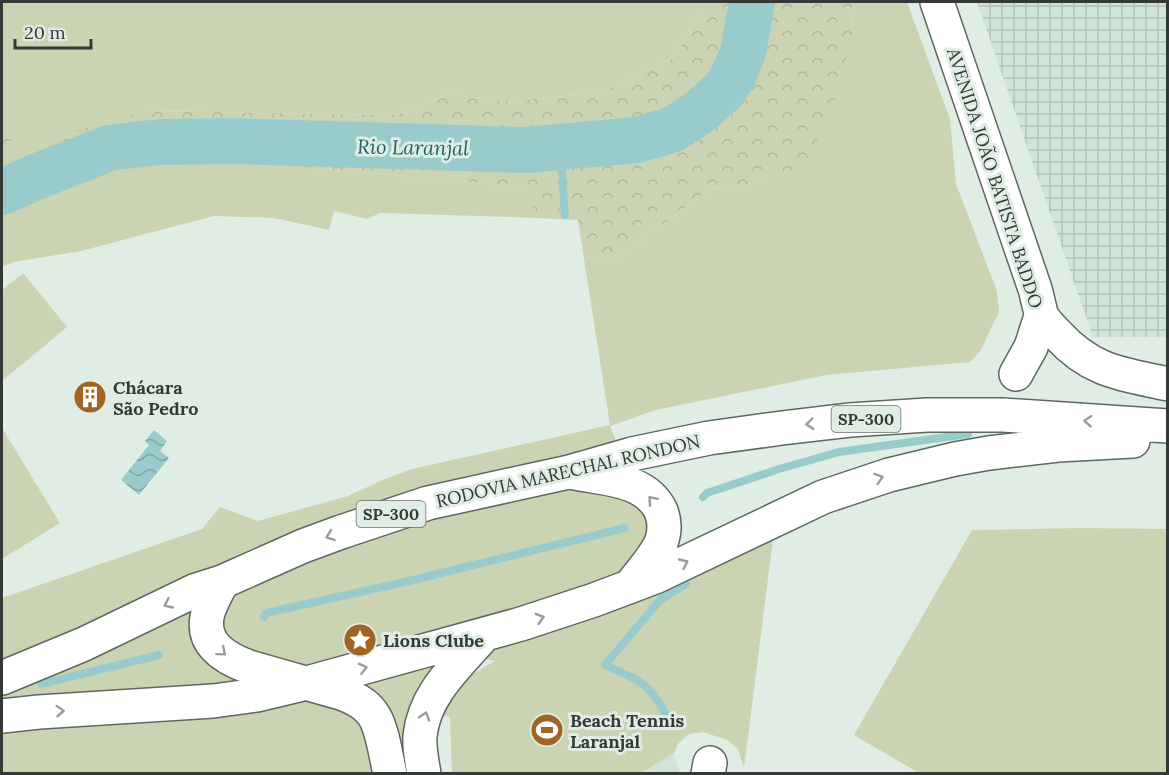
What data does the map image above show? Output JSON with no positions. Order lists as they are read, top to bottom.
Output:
{
  "streets": {
    "main road": ["AVENIDA JOÃO BATISTA BADDO", "SP-300", "RODOVIA MARECHAL RONDON"]
  },
  "water": ["Rio Laranjal"],
  "places": {
    "building": ["Chácara São Pedro"],
    "place": ["Lions Clube"],
    "sports": ["Beach Tennis Laranjal"]
  },
  "scale_bar": "20 m"
}
